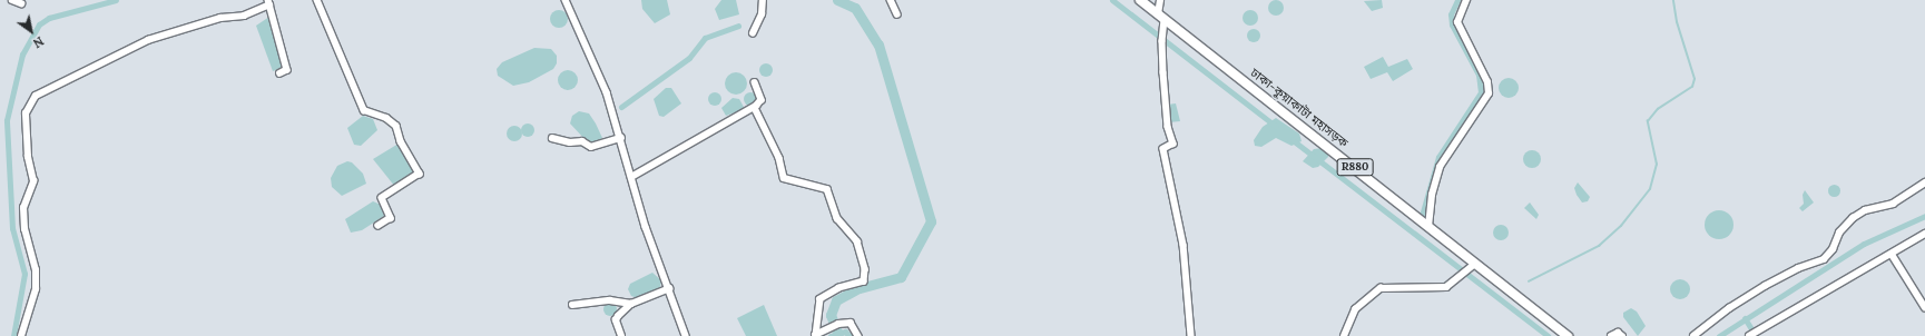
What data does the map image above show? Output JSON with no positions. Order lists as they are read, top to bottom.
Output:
{
  "streets": {
    "main road": ["ঢাকা-কুয়াকাটা মহাসড়ক", "R880"]
  },
  "north": "bottom right"
}
